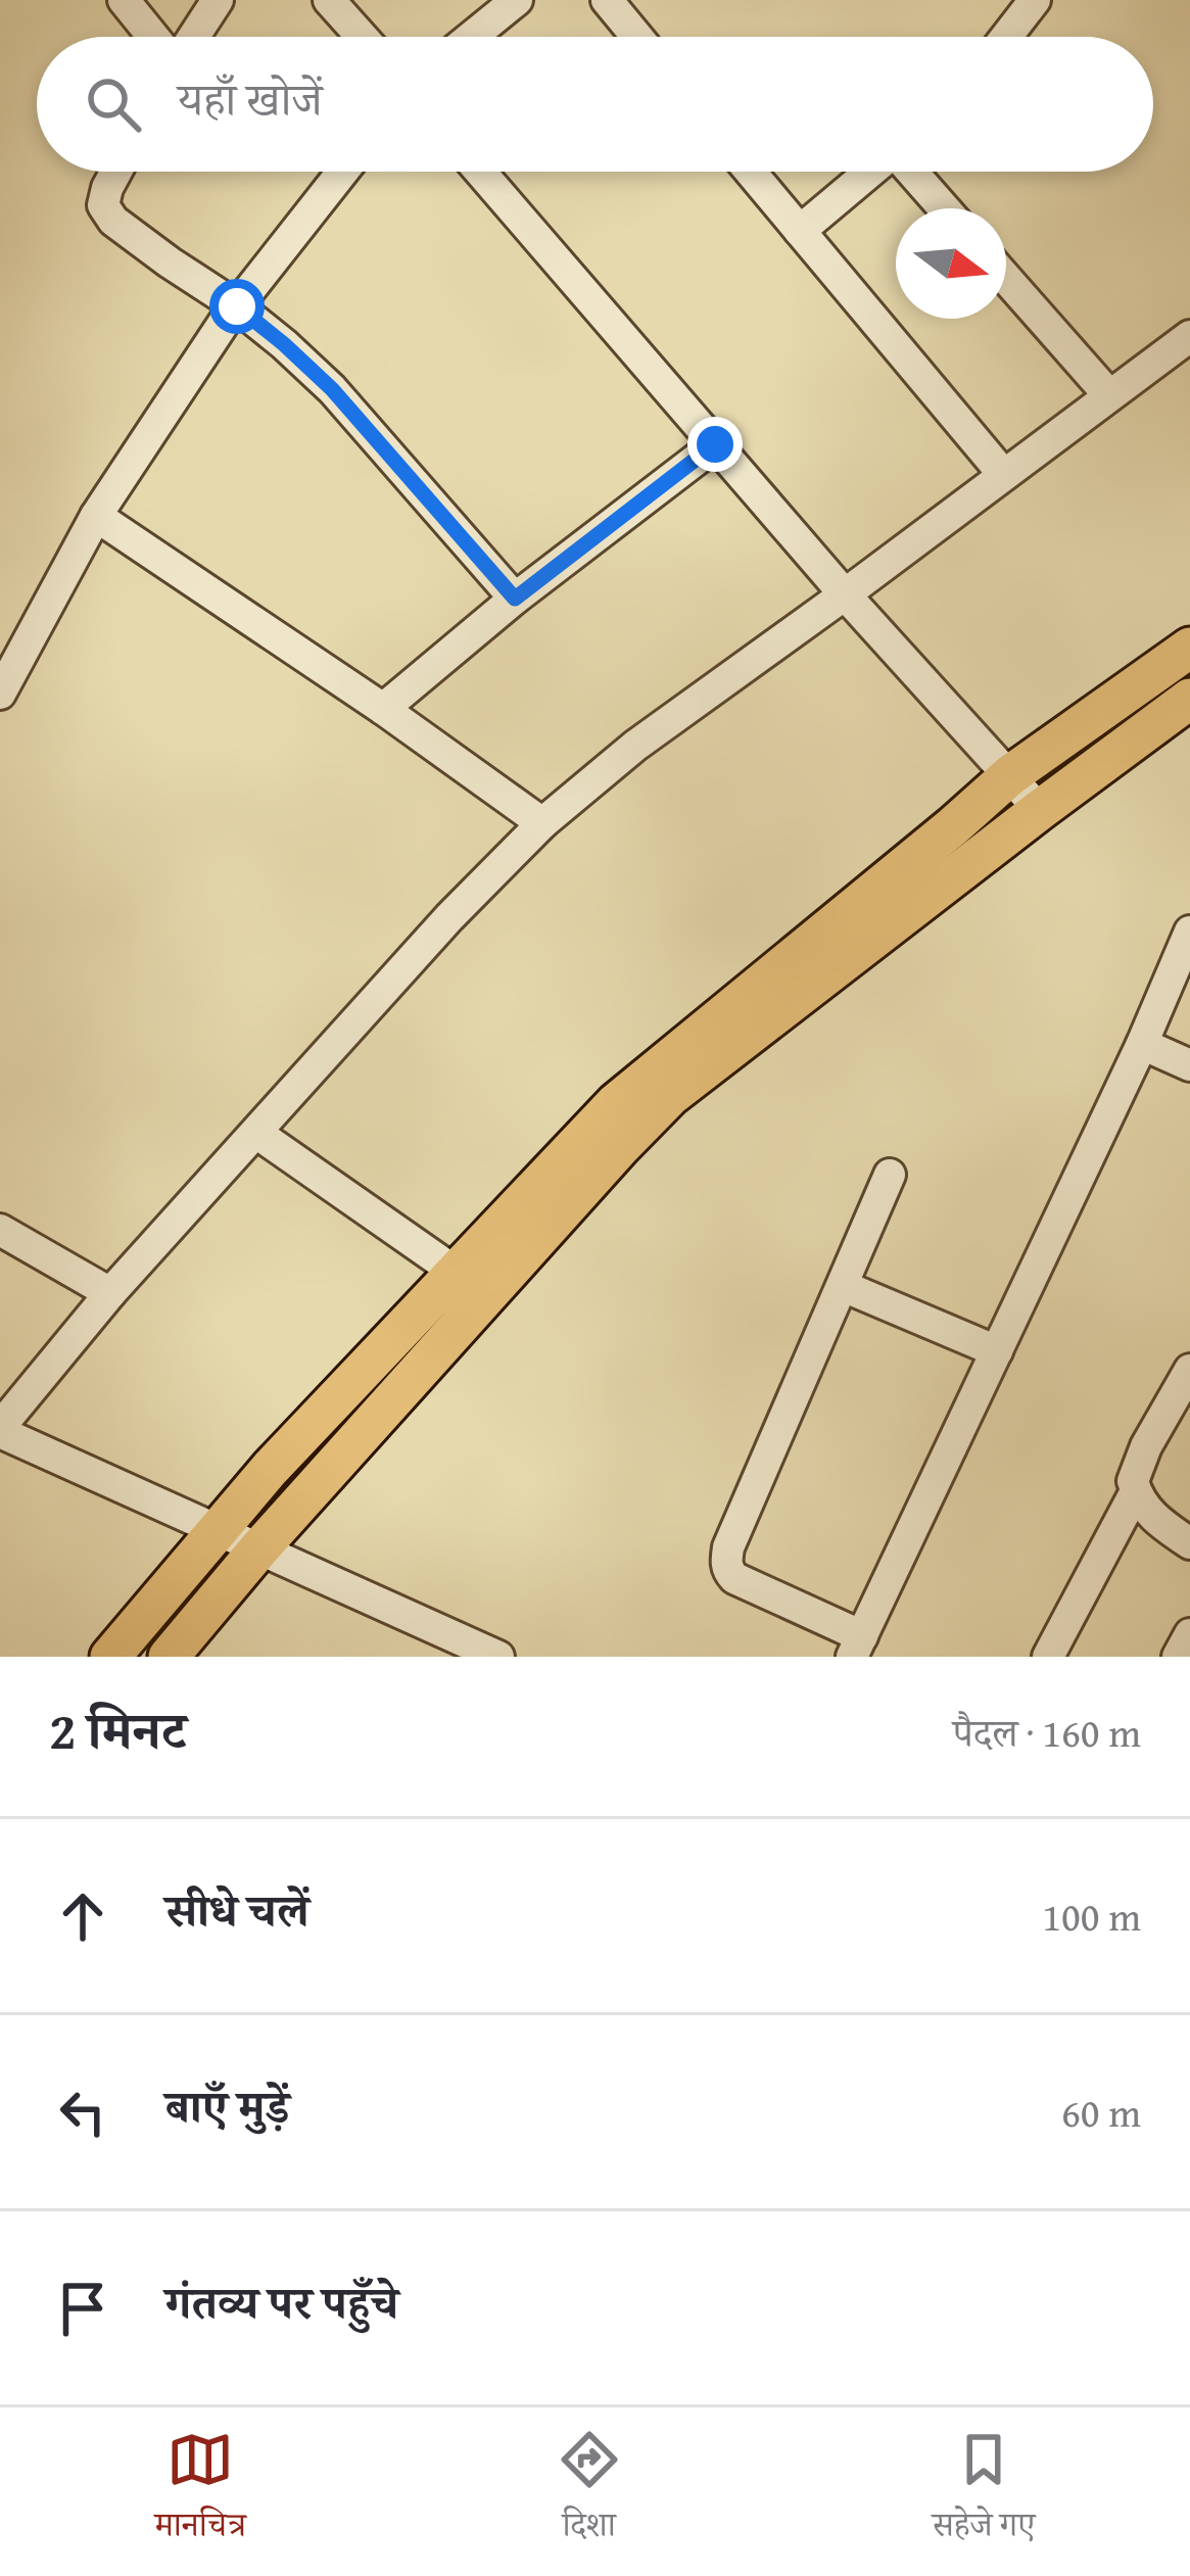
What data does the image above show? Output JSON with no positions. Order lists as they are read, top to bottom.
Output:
{
  "north": "right",
  "page": {
    "search": "यहाँ खोजें",
    "heading": ["2 मिनट", "पैदल · 160 m"],
    "list": [
      ["सीधे चलें", "100 m"],
      ["बाएँ मुड़ें", "60 m"],
      "गंतव्य पर पहुँचे"
    ],
    "nav": ["मानचित्र", "दिशा", "सहेजे गए"]
  }
}
